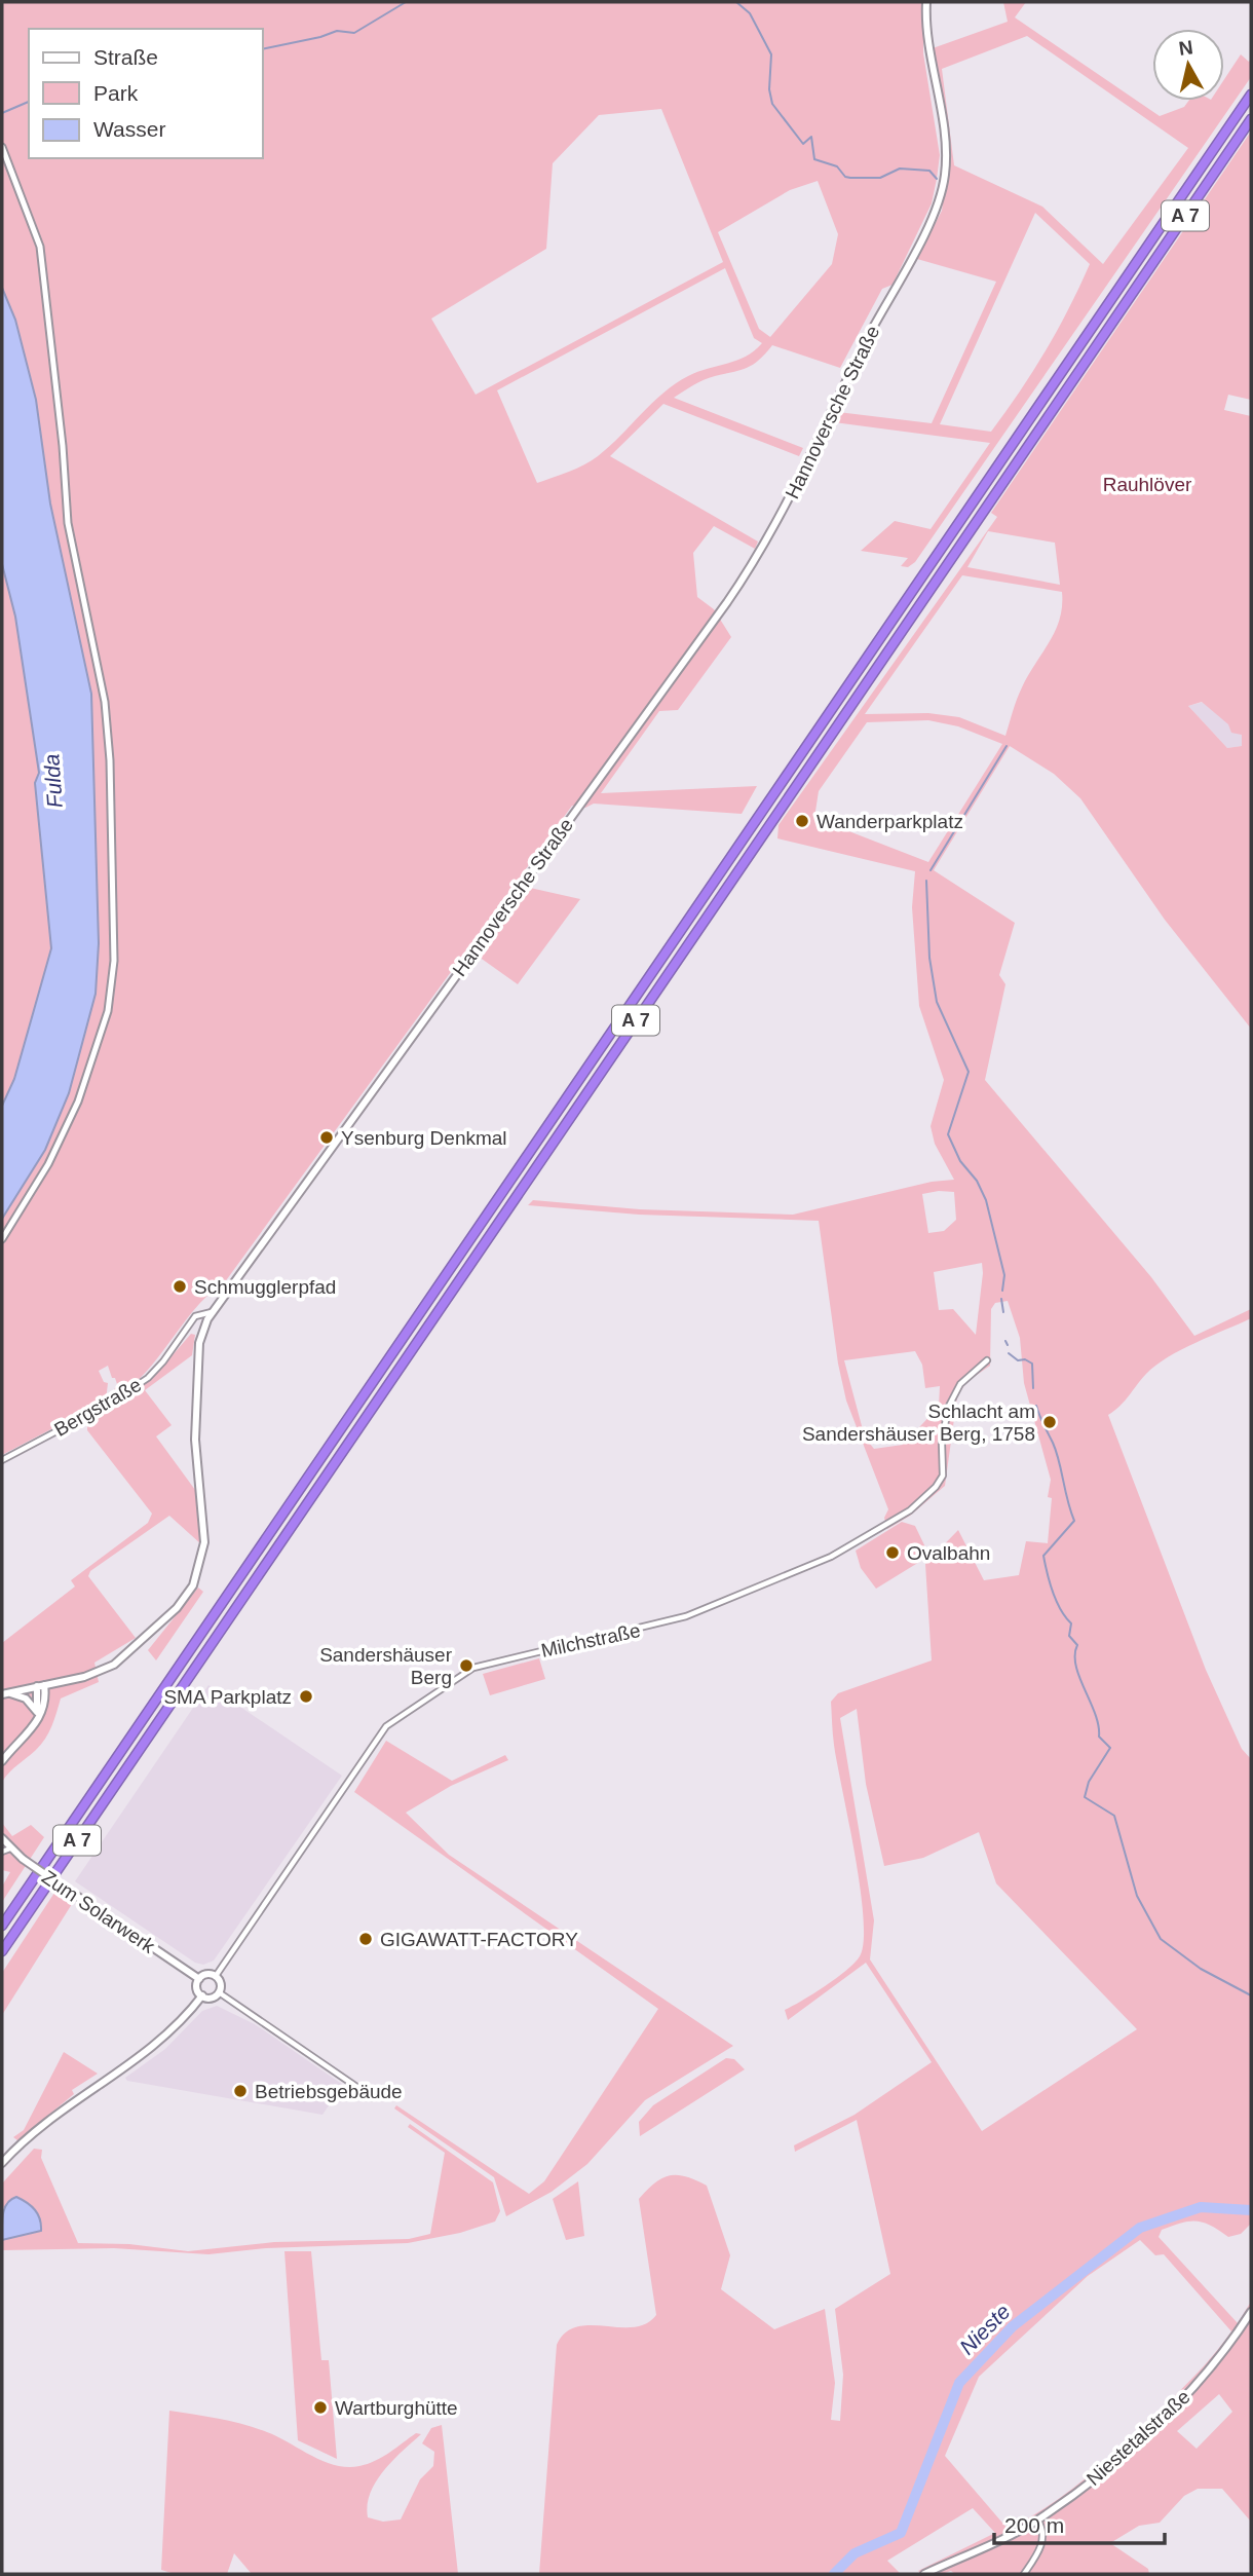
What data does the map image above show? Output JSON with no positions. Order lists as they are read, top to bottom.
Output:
{
  "streets": {
    "highway": ["A 7"],
    "main road": ["Hannoversche Straße", "Zum Solarwerk", "Niestetalstraße"],
    "street": ["Bergstraße", "Milchstraße"]
  },
  "crossings": [
    ["Hannoversche Straße", "Bergstraße"],
    ["Milchstraße", "Zum Solarwerk"]
  ],
  "water": ["Fulda", "Nieste"],
  "parks": ["Rauhlöver"],
  "places": [
    "Wanderparkplatz",
    "Ysenburg Denkmal",
    "Schmugglerpfad",
    "Schlacht am Sandershäuser Berg, 1758",
    "Ovalbahn",
    "Sandershäuser Berg",
    "SMA Parkplatz",
    "GIGAWATT-FACTORY",
    "Betriebsgebäude",
    "Wartburghütte"
  ],
  "legend": ["Straße", "Park", "Wasser"],
  "scale_bar": "200 m",
  "north": "top"
}
